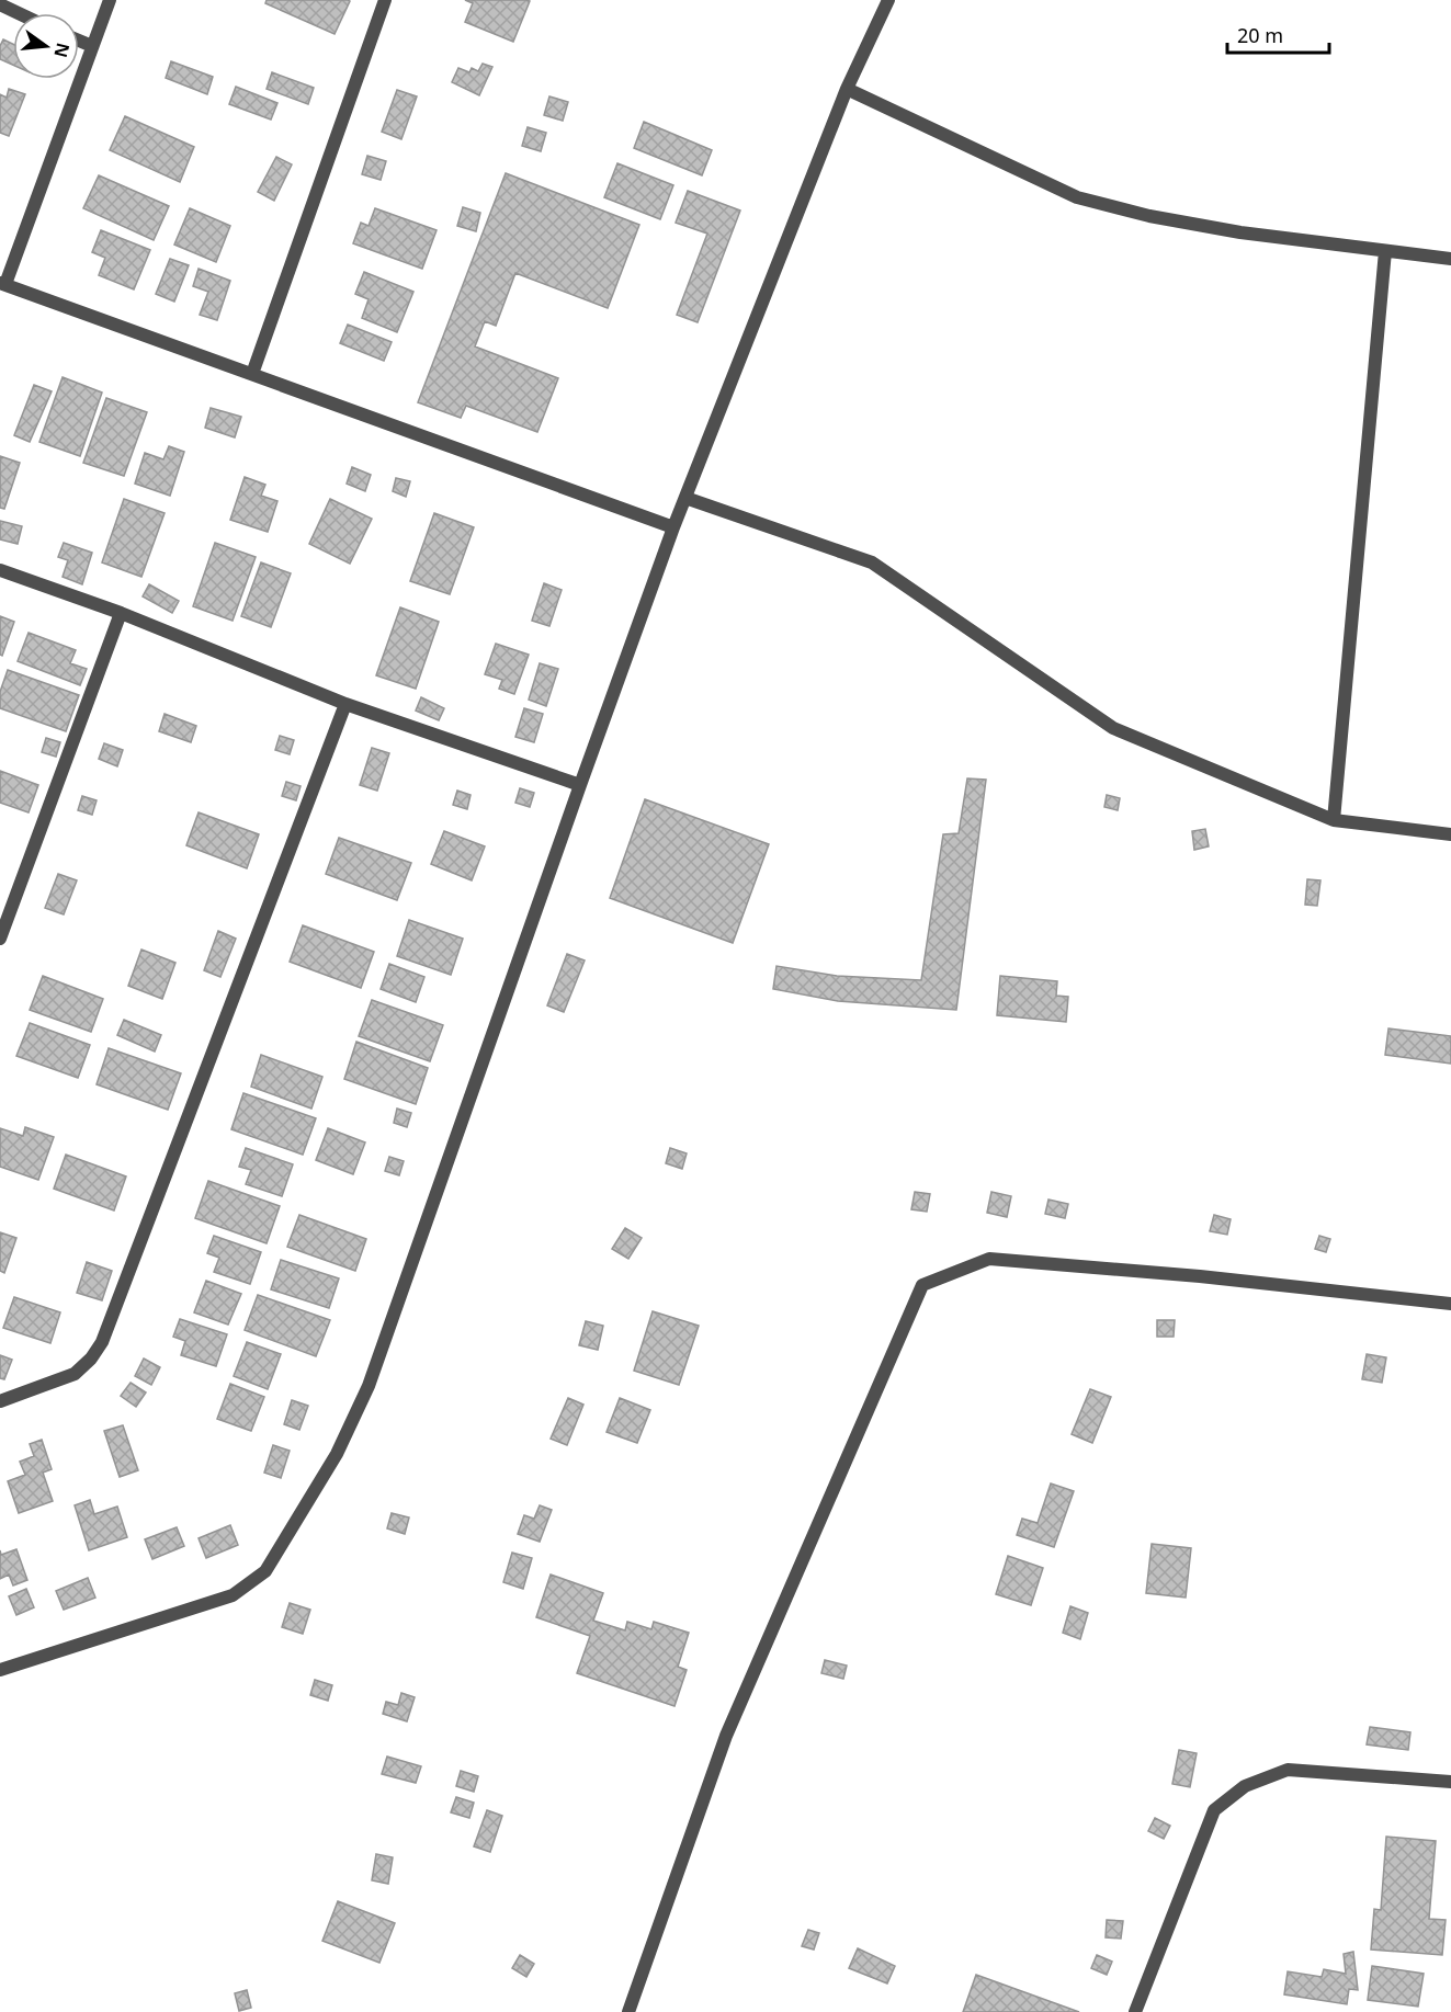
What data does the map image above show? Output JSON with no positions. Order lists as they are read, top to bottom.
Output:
{
  "scale_bar": "20 m",
  "north": "right"
}
